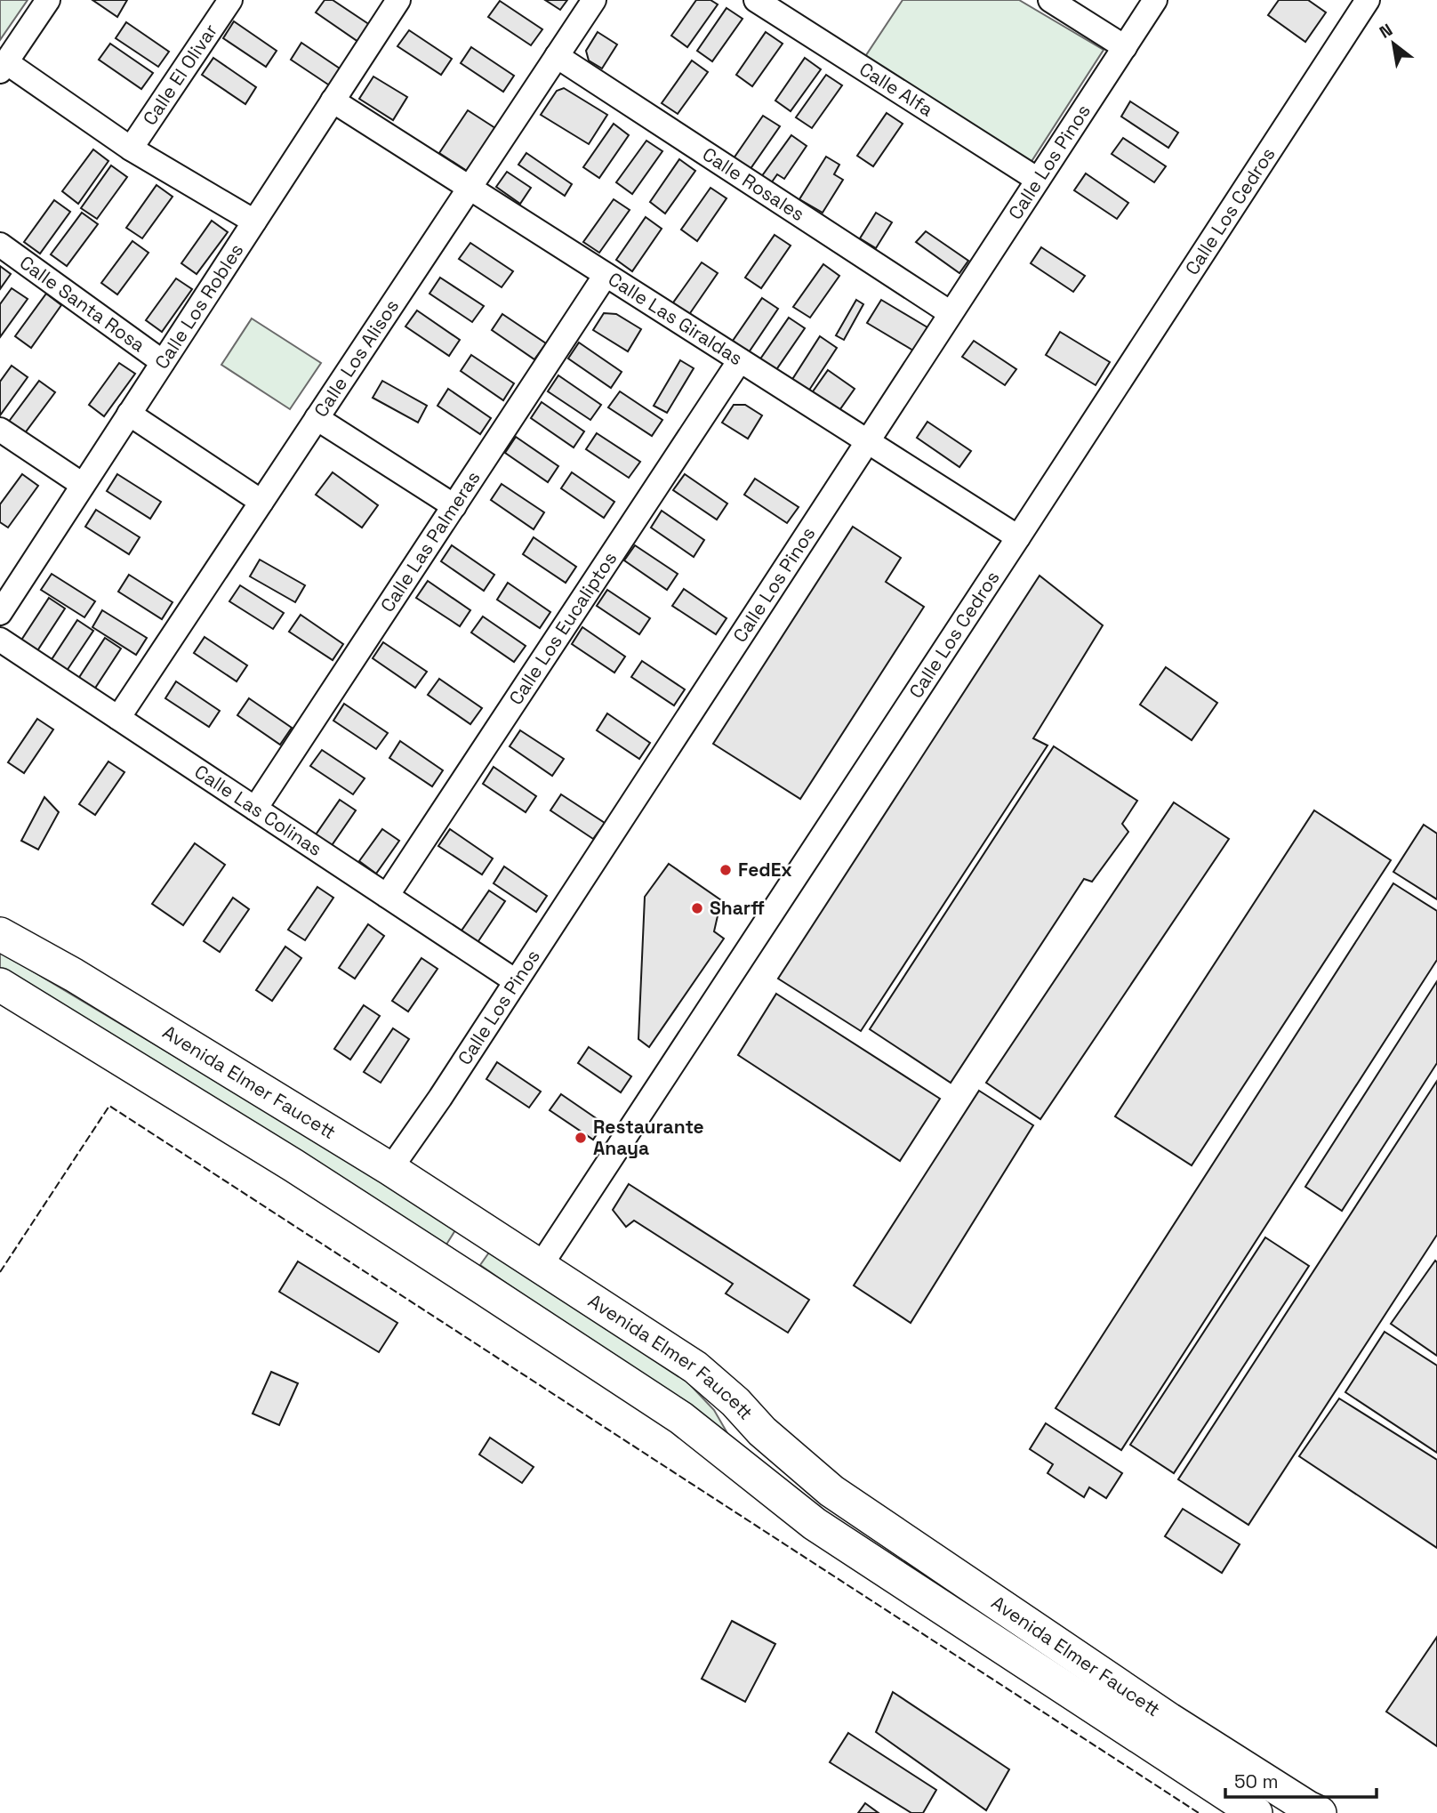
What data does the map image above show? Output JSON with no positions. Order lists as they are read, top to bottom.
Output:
{
  "streets": {
    "highway": ["Avenida Elmer Faucett"],
    "street": [
      "Calle El Olivar",
      "Calle Alfa",
      "Calle Los Pinos",
      "Calle Rosales",
      "Calle Los Cedros",
      "Calle Santa Rosa",
      "Calle Los Robles",
      "Calle Las Giraldas",
      "Calle Los Alisos",
      "Calle Las Palmeras",
      "Calle Los Eucaliptos",
      "Calle Las Colinas"
    ]
  },
  "crossings": [
    ["Calle Alfa", "Calle Los Pinos"],
    ["Calle Los Pinos", "Calle Rosales"],
    ["Calle Los Pinos", "Calle Las Giraldas"],
    ["Calle Los Pinos", "Calle Las Colinas"],
    ["Calle Los Pinos", "Avenida Elmer Faucett"],
    ["Calle Rosales", "Calle Los Alisos"],
    ["Calle Los Cedros", "Calle Las Giraldas"],
    ["Calle Los Cedros", "Avenida Elmer Faucett"],
    ["Calle Santa Rosa", "Calle Los Robles"],
    ["Calle Los Robles", "Calle Las Giraldas"],
    ["Calle Las Giraldas", "Calle Los Alisos"],
    ["Calle Las Giraldas", "Calle Las Palmeras"],
    ["Calle Las Giraldas", "Calle Los Eucaliptos"],
    ["Calle Los Alisos", "Calle Las Colinas"],
    ["Calle Las Palmeras", "Calle Las Colinas"],
    ["Calle Los Eucaliptos", "Calle Las Colinas"]
  ],
  "places": ["FedEx", "Sharff", "Restaurante Anaya"],
  "scale_bar": "50 m",
  "north": "top left"
}
